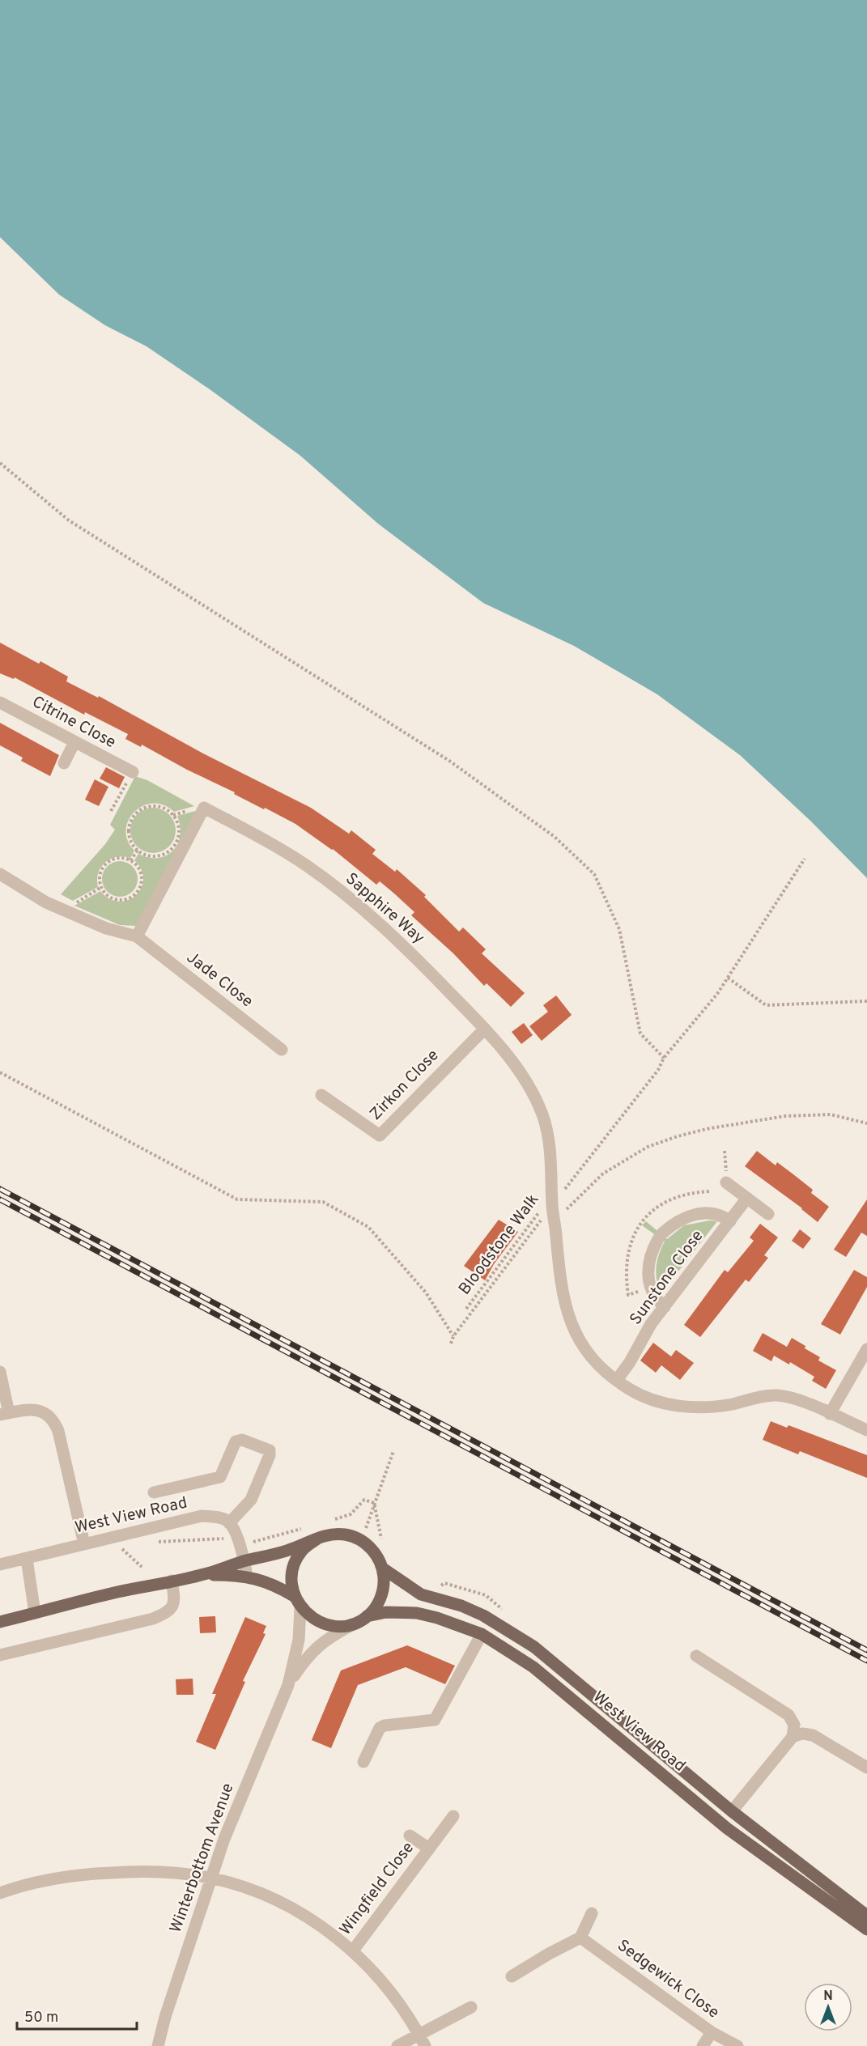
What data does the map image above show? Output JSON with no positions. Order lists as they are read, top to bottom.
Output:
{
  "streets": {
    "main road": ["West View Road"],
    "street": [
      "Citrine Close",
      "Sapphire Way",
      "Jade Close",
      "Zirkon Close",
      "Sunstone Close",
      "Winterbottom Avenue",
      "Wingfield Close",
      "Sedgewick Close"
    ],
    "path": ["Bloodstone Walk"]
  },
  "crossings": [
    ["Sapphire Way", "Jade Close"],
    ["Sapphire Way", "Zirkon Close"],
    ["Sapphire Way", "Bloodstone Walk"],
    ["Sapphire Way", "Sunstone Close"],
    ["West View Road", "Winterbottom Avenue"]
  ],
  "scale_bar": "50 m",
  "north": "top"
}
